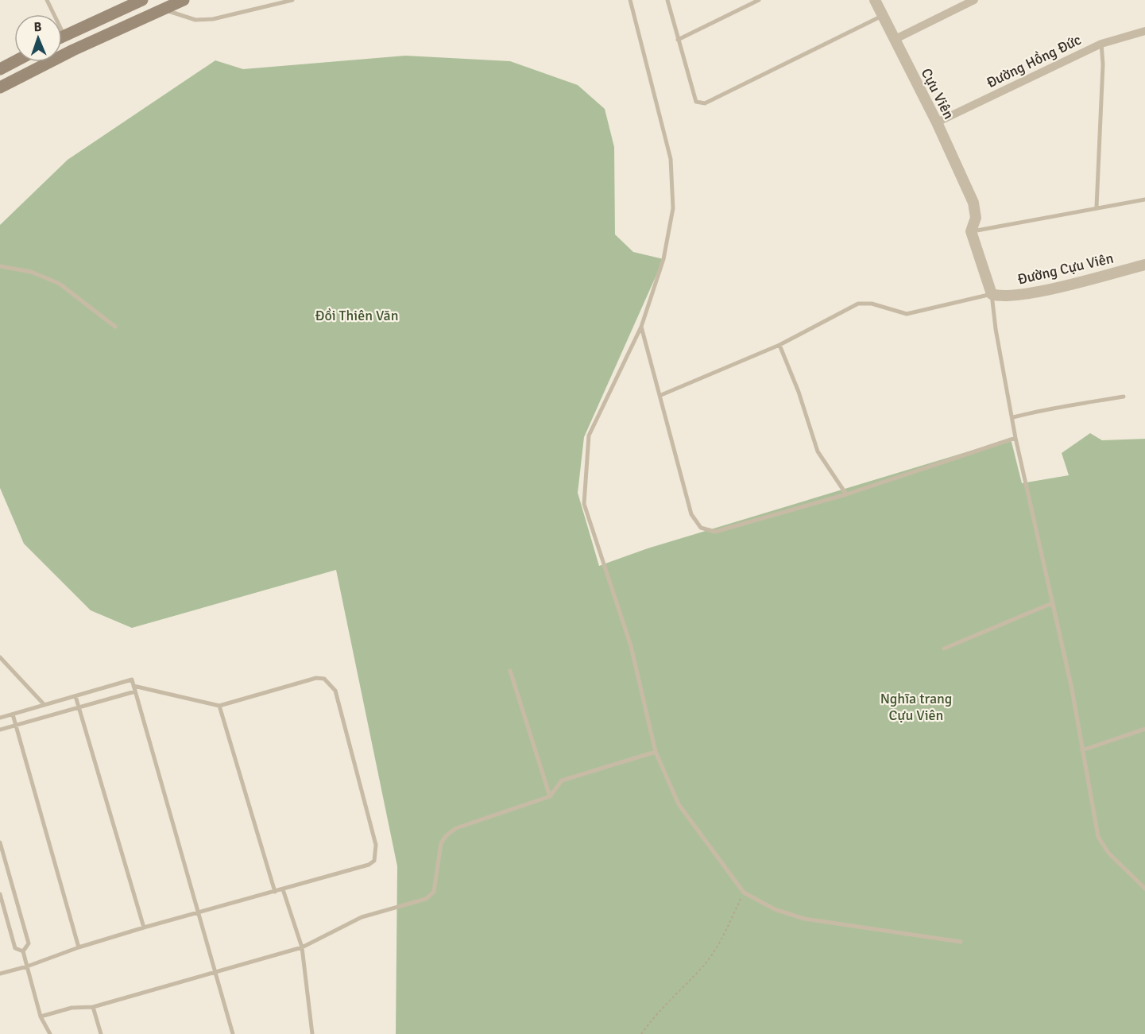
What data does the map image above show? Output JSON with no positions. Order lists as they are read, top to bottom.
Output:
{
  "streets": {
    "street": ["Đường Hồng Đức", "Cựu Viên", "Đường Cựu Viên"]
  },
  "crossings": [
    ["Đường Hồng Đức", "Cựu Viên"]
  ],
  "parks": ["Đồi Thiên Văn", "Nghĩa trang Cựu Viên"],
  "north": "top"
}
